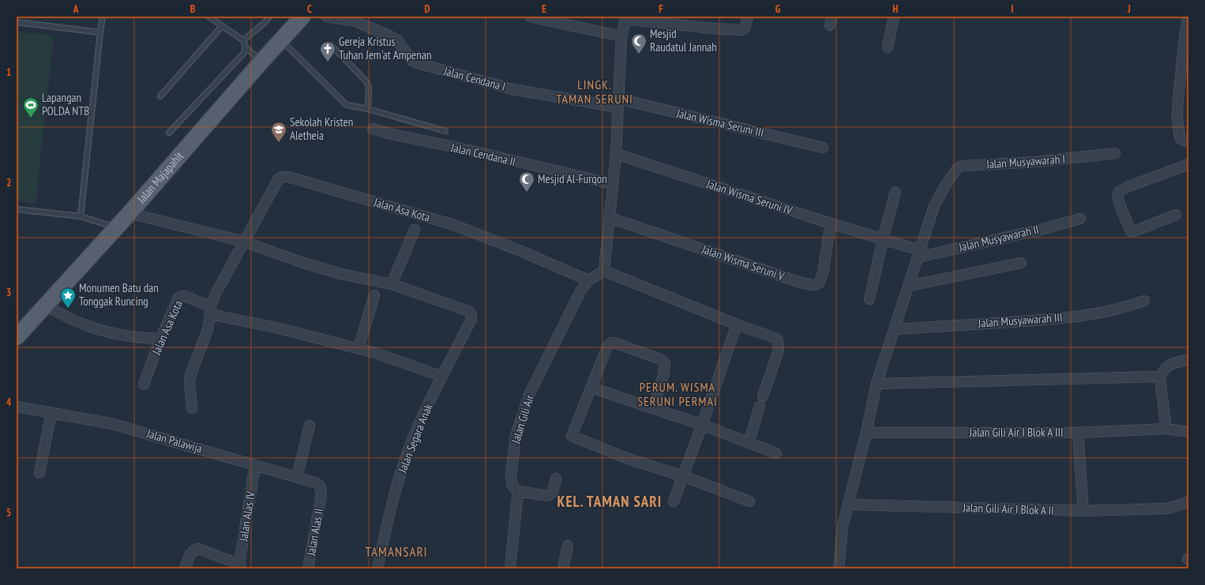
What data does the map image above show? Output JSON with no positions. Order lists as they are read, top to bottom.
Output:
{
  "streets": {
    "main road": ["Jalan Majapahit"],
    "street": [
      "Jalan Cendana I",
      "Jalan Wisma Seruni III",
      "Jalan Cendana II",
      "Jalan Musyawarah I",
      "Jalan Wisma Seruni IV",
      "Jalan Asa Kota",
      "Jalan Musyawarah II",
      "Jalan Wisma Seruni V",
      "Jalan Musyawarah III",
      "Jalan Gili Air",
      "Jalan Gili Air I Blok A III",
      "Jalan Segara Anak",
      "Jalan Palawija",
      "Jalan Gili Air I Blok A II",
      "Jalan Alas IV",
      "Jalan Alas II"
    ]
  },
  "crossings": [
    ["Jalan Cendana I", "Jalan Wisma Seruni III"],
    ["Jalan Musyawarah I", "Jalan Wisma Seruni IV"],
    ["Jalan Musyawarah I", "Jalan Musyawarah II"],
    ["Jalan Musyawarah I", "Jalan Musyawarah III"],
    ["Jalan Musyawarah I", "Jalan Gili Air I Blok A III"],
    ["Jalan Musyawarah I", "Jalan Gili Air I Blok A II"],
    ["Jalan Wisma Seruni IV", "Jalan Musyawarah II"],
    ["Jalan Wisma Seruni IV", "Jalan Wisma Seruni V"],
    ["Jalan Asa Kota", "Jalan Gili Air"],
    ["Jalan Palawija", "Jalan Alas IV"],
    ["Jalan Palawija", "Jalan Alas II"]
  ],
  "districts": [
    "LINGK. TAMAN SERUNI",
    "PERUM. WISMA SERUNI PERMAI",
    "KEL. TAMAN SARI",
    "TAMANSARI"
  ],
  "places": {
    "mosque": ["Mesjid Raudatul Jannah", "Mesjid Al-Furqon"],
    "church": ["Gereja Kristus Tuhan Jem'at Ampenan"],
    "sports": ["Lapangan POLDA NTB"],
    "school or university": ["Sekolah Kristen Aletheia"],
    "place": ["Monumen Batu dan Tonggak Runcing"]
  },
  "grid": {
    "columns": [
      "A",
      "B",
      "C",
      "D",
      "E",
      "F",
      "G",
      "H",
      "I",
      "J"
    ],
    "rows": [
      "1",
      "2",
      "3",
      "4",
      "5"
    ]
  }
}
